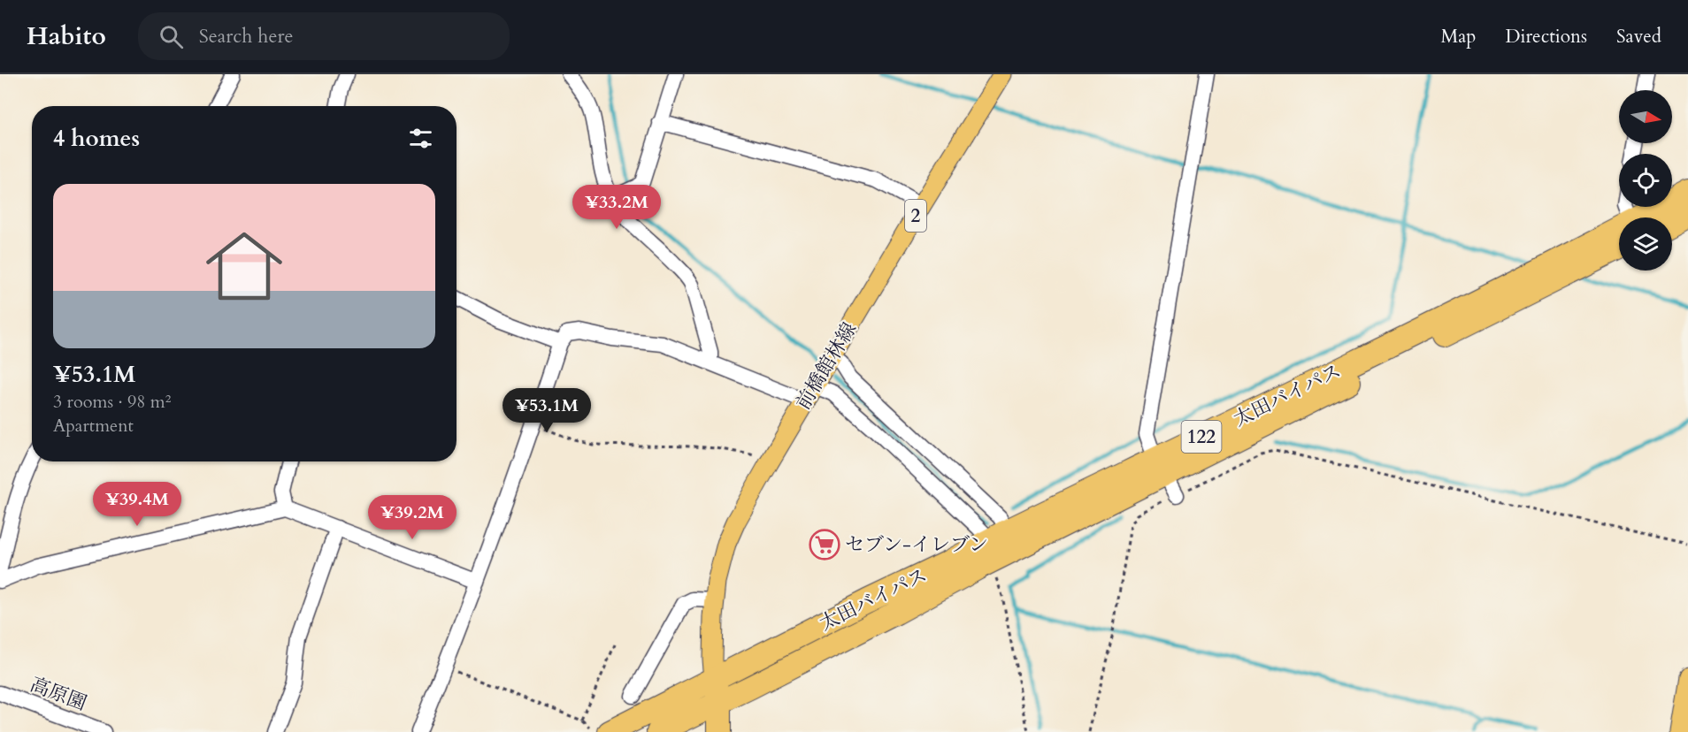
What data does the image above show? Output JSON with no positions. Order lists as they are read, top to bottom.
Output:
{
  "streets": {
    "highway": ["太田バイパス", "122"],
    "main road": ["2", "前橋館林線"],
    "street": ["高原園"]
  },
  "crossings": [
    ["前橋館林線", "太田バイパス"],
    ["前橋館林線", "122"],
    ["太田バイパス", "122"]
  ],
  "places": {
    "supermarket": ["セブン-イレブン"]
  },
  "north": "right",
  "page": {
    "header": "Habito",
    "search": "Search here",
    "nav": ["Map", "Directions", "Saved"],
    "heading": "4 homes",
    "list": [
      {
        "name": "¥53.1M",
        "note": "3 rooms · 98 m² · Apartment"
      }
    ],
    "price": [
      "¥33.2M",
      "¥53.1M",
      "¥39.4M",
      "¥39.2M"
    ]
  }
}
